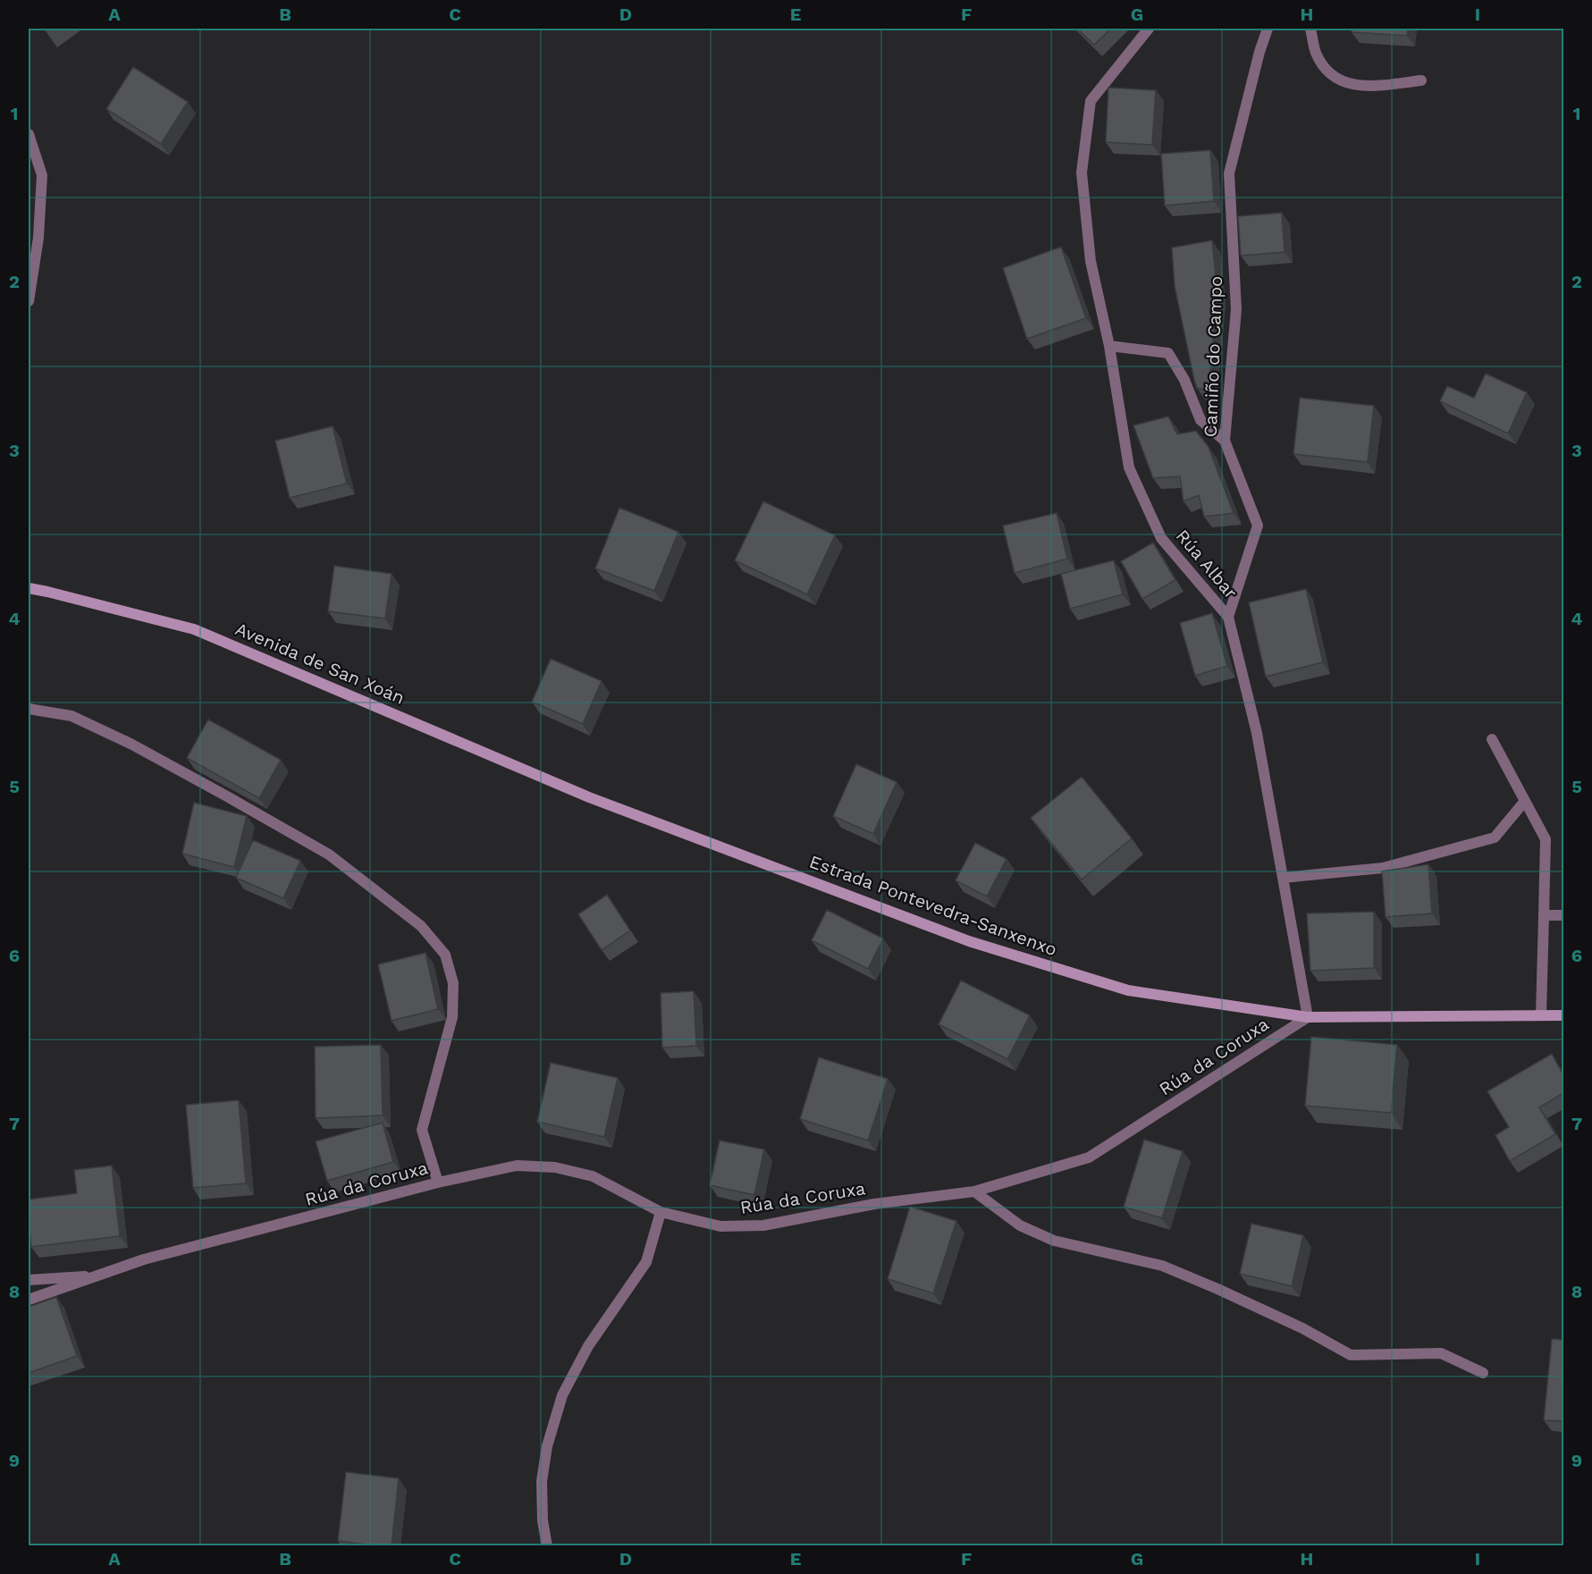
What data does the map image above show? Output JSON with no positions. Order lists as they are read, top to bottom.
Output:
{
  "streets": {
    "main road": ["Avenida de San Xoán", "Estrada Pontevedra-Sanxenxo"],
    "street": ["Camiño do Campo", "Rúa Albar", "Rúa da Coruxa"]
  },
  "crossings": [
    ["Camiño do Campo", "Rúa Albar"],
    ["Rúa Albar", "Estrada Pontevedra-Sanxenxo"],
    ["Rúa Albar", "Rúa da Coruxa"],
    ["Avenida de San Xoán", "Estrada Pontevedra-Sanxenxo"],
    ["Estrada Pontevedra-Sanxenxo", "Rúa da Coruxa"]
  ],
  "grid": {
    "columns": [
      "A",
      "B",
      "C",
      "D",
      "E",
      "F",
      "G",
      "H",
      "I"
    ],
    "rows": [
      "1",
      "2",
      "3",
      "4",
      "5",
      "6",
      "7",
      "8",
      "9"
    ]
  }
}
